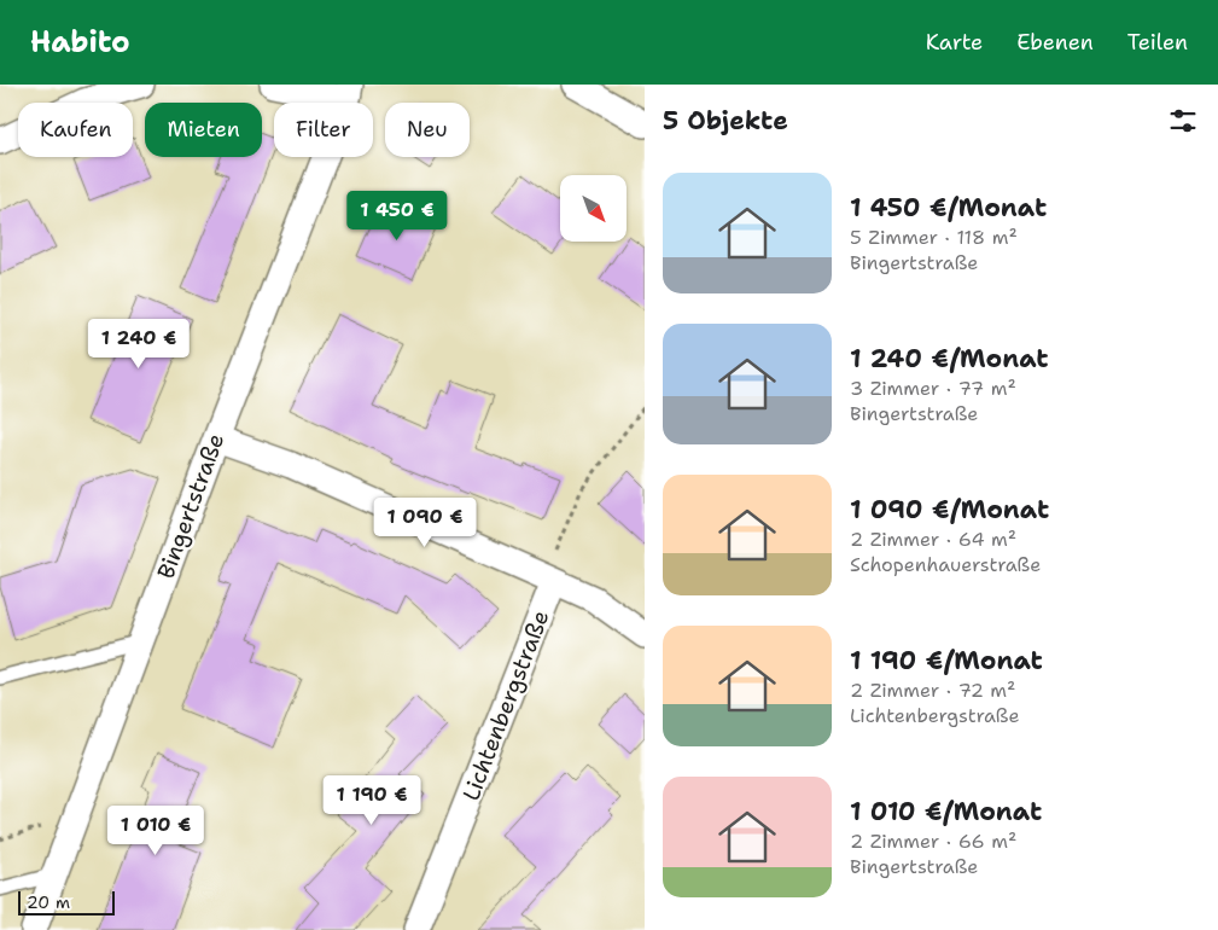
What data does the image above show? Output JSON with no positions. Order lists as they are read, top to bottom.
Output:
{
  "streets": {
    "street": ["Bingertstraße", "Lichtenbergstraße"]
  },
  "scale_bar": "20 m",
  "north": "bottom right",
  "page": {
    "header": "Habito",
    "nav": ["Karte", "Ebenen", "Teilen"],
    "heading": "5 Objekte",
    "chip": [
      "Kaufen",
      "Mieten",
      "Filter",
      "Neu"
    ],
    "list": [
      {
        "name": "1 450 €/Monat",
        "note": "5 Zimmer · 118 m² · Bingertstraße"
      },
      {
        "name": "1 240 €/Monat",
        "note": "3 Zimmer · 77 m² · Bingertstraße"
      },
      {
        "name": "1 090 €/Monat",
        "note": "2 Zimmer · 64 m² · Schopenhauerstraße"
      },
      {
        "name": "1 190 €/Monat",
        "note": "2 Zimmer · 72 m² · Lichtenbergstraße"
      },
      {
        "name": "1 010 €/Monat",
        "note": "2 Zimmer · 66 m² · Bingertstraße"
      }
    ],
    "price": [
      "1 450 €",
      "1 240 €",
      "1 090 €",
      "1 190 €",
      "1 010 €"
    ],
    "scale": "20 m"
  }
}
